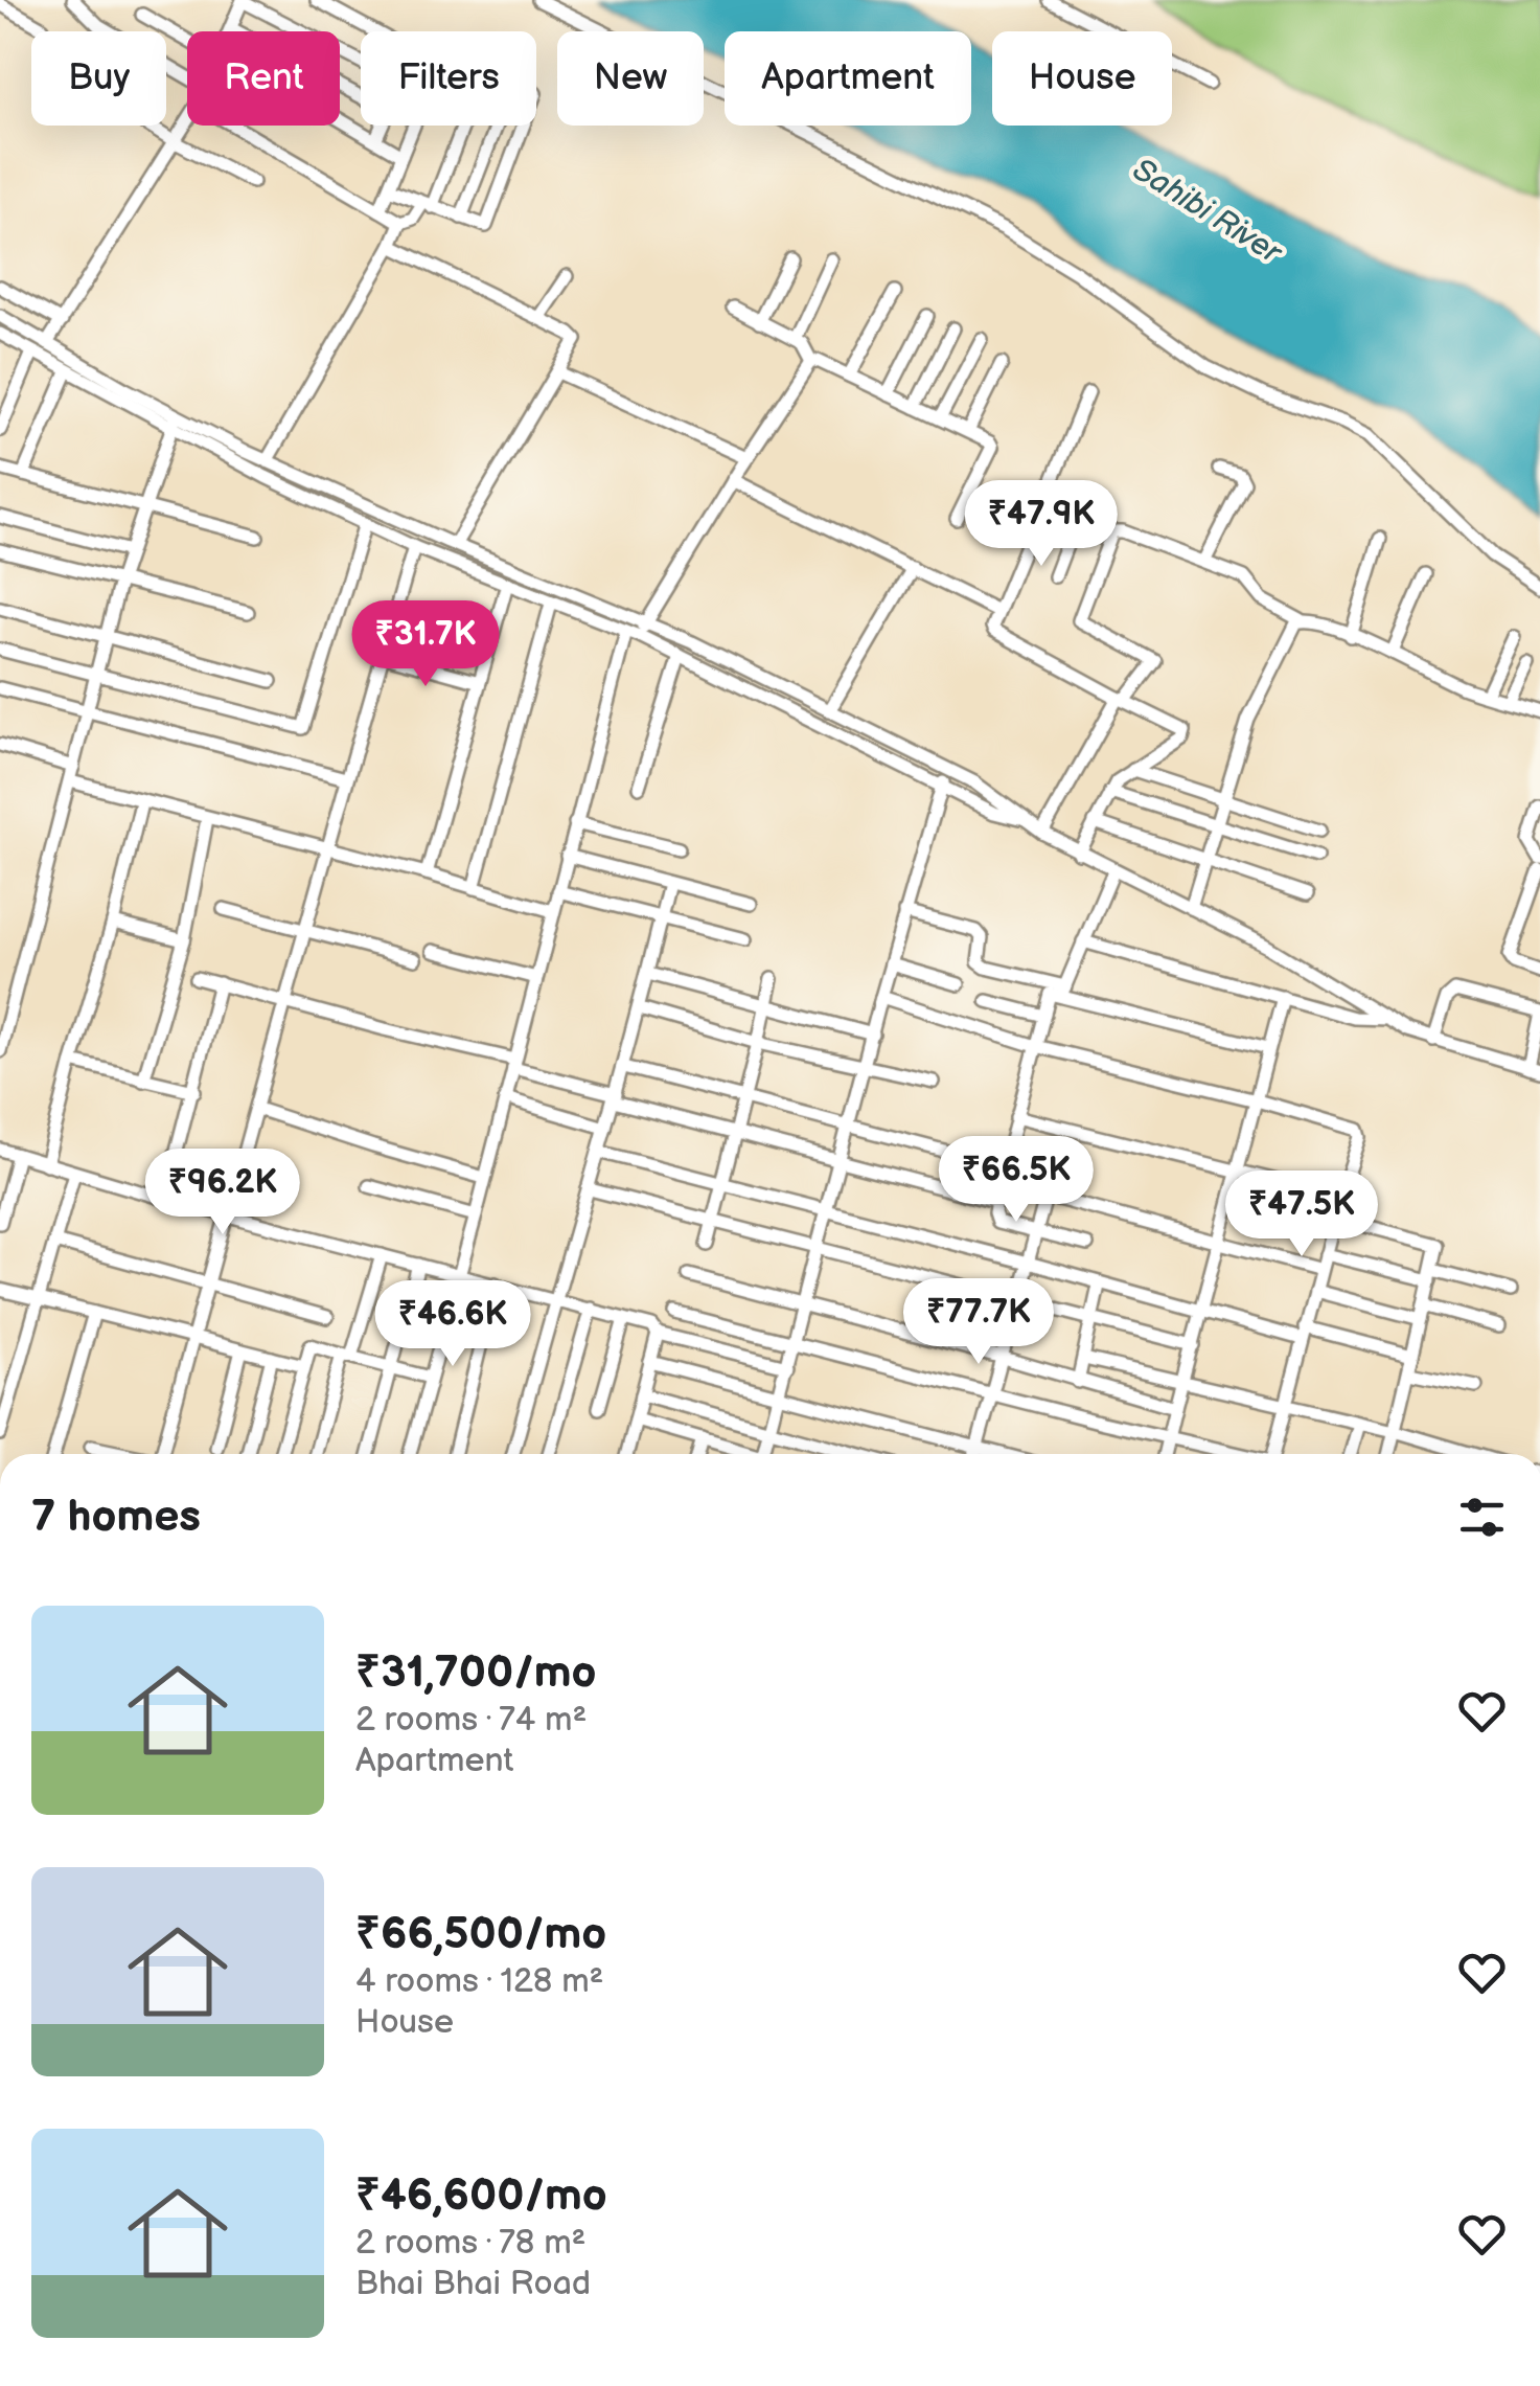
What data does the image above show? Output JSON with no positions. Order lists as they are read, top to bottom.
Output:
{
  "water": ["Sahibi River"],
  "page": {
    "chip": [
      "Buy",
      "Rent",
      "Filters",
      "New",
      "Apartment",
      "House"
    ],
    "price": [
      "₹47.9K",
      "₹31.7K",
      "₹66.5K",
      "₹96.2K",
      "₹47.5K",
      "₹77.7K",
      "₹46.6K"
    ],
    "heading": "7 homes",
    "list": [
      {
        "name": "₹31,700/mo",
        "note": "2 rooms · 74 m² · Apartment"
      },
      {
        "name": "₹66,500/mo",
        "note": "4 rooms · 128 m² · House"
      },
      {
        "name": "₹46,600/mo",
        "note": "2 rooms · 78 m² · Bhai Bhai Road"
      }
    ]
  }
}
